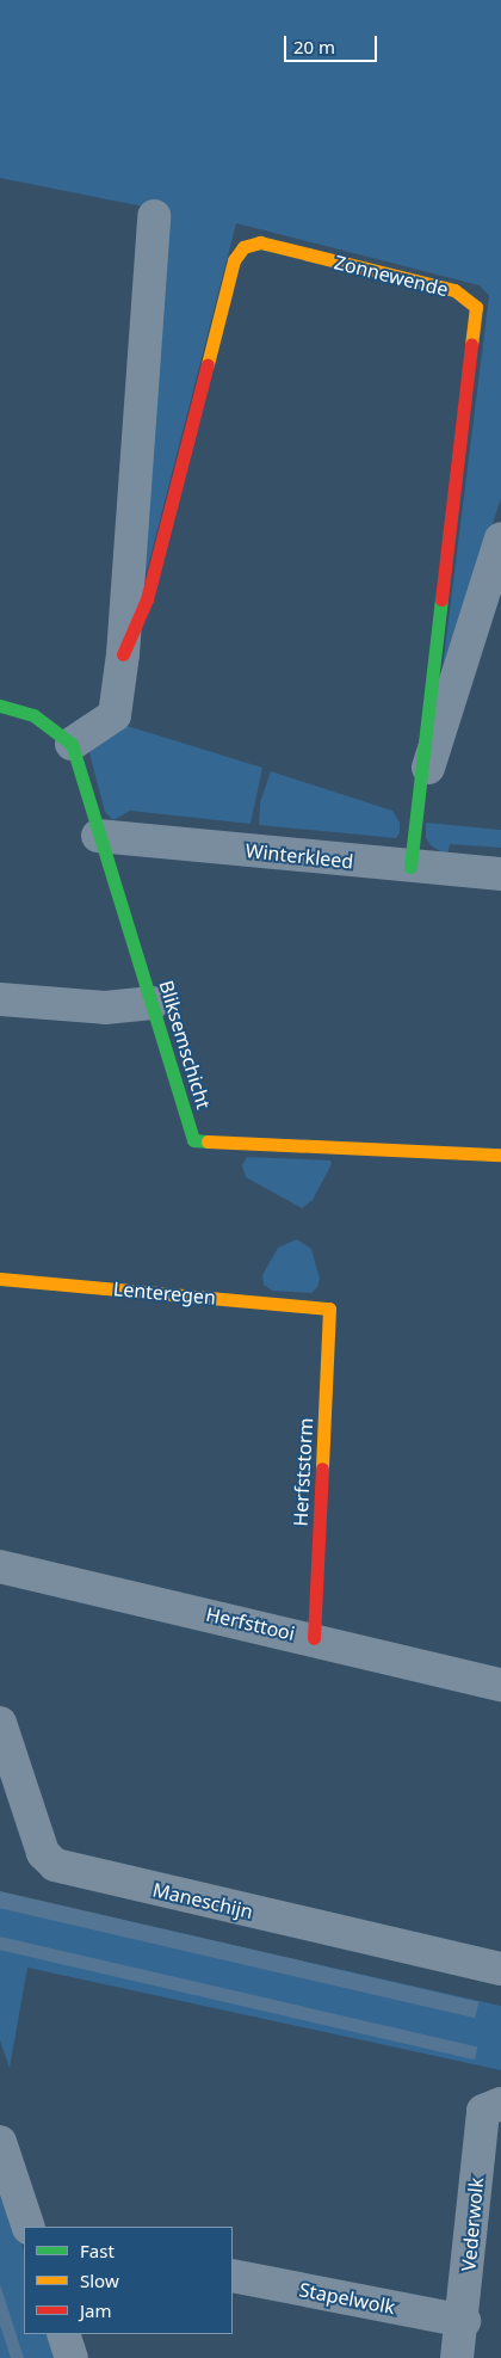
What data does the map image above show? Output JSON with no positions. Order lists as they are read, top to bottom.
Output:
{
  "streets": {
    "street": [
      "Zonnewende",
      "Winterkleed",
      "Bliksemschicht",
      "Lenteregen",
      "Herfststorm",
      "Herfsttooi",
      "Maneschijn",
      "Vederwolk",
      "Stapelwolk"
    ]
  },
  "crossings": [
    ["Zonnewende", "Winterkleed"],
    ["Zonnewende", "Bliksemschicht"],
    ["Winterkleed", "Bliksemschicht"],
    ["Lenteregen", "Herfststorm"],
    ["Herfststorm", "Herfsttooi"],
    ["Vederwolk", "Stapelwolk"]
  ],
  "legend": ["Fast", "Slow", "Jam"],
  "scale_bar": "20 m"
}
